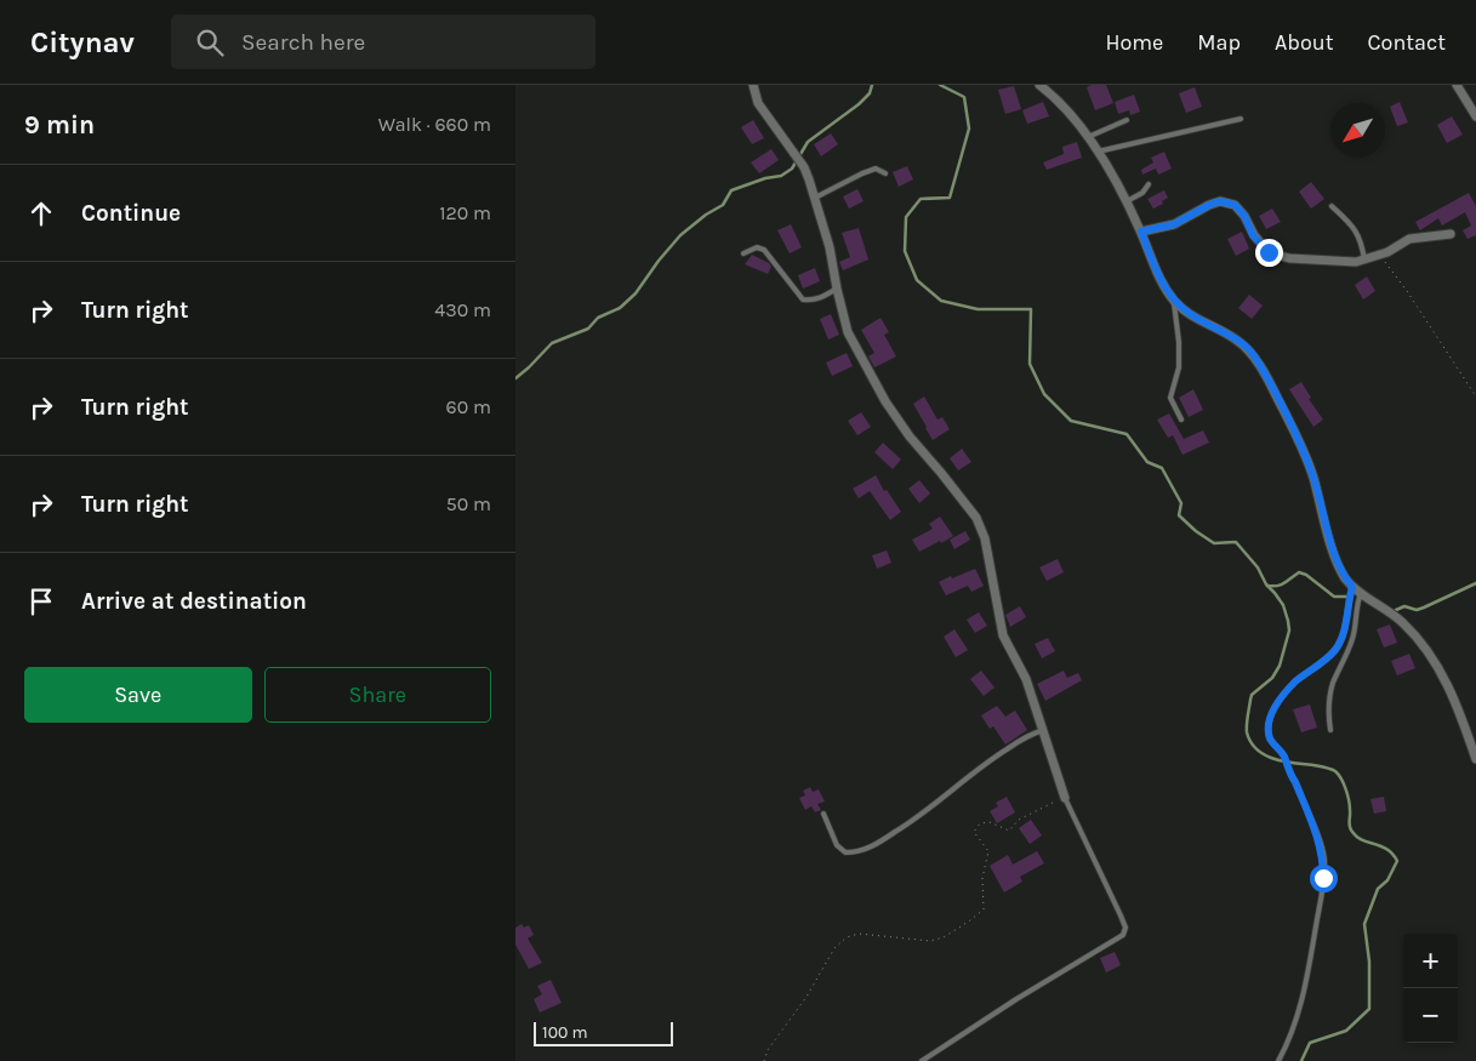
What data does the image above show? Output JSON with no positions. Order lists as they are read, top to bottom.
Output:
{
  "scale_bar": "100 m",
  "north": "bottom left",
  "page": {
    "header": "Citynav",
    "search": "Search here",
    "nav": [
      "Home",
      "Map",
      "About",
      "Contact"
    ],
    "heading": ["9 min", "Walk · 660 m"],
    "list": [
      ["Continue", "120 m"],
      ["Turn right", "430 m"],
      ["Turn right", "60 m"],
      ["Turn right", "50 m"],
      "Arrive at destination"
    ],
    "buttons": ["Save", "Share"],
    "map_buttons": ["+", "−"],
    "scale": "100 m"
  }
}
